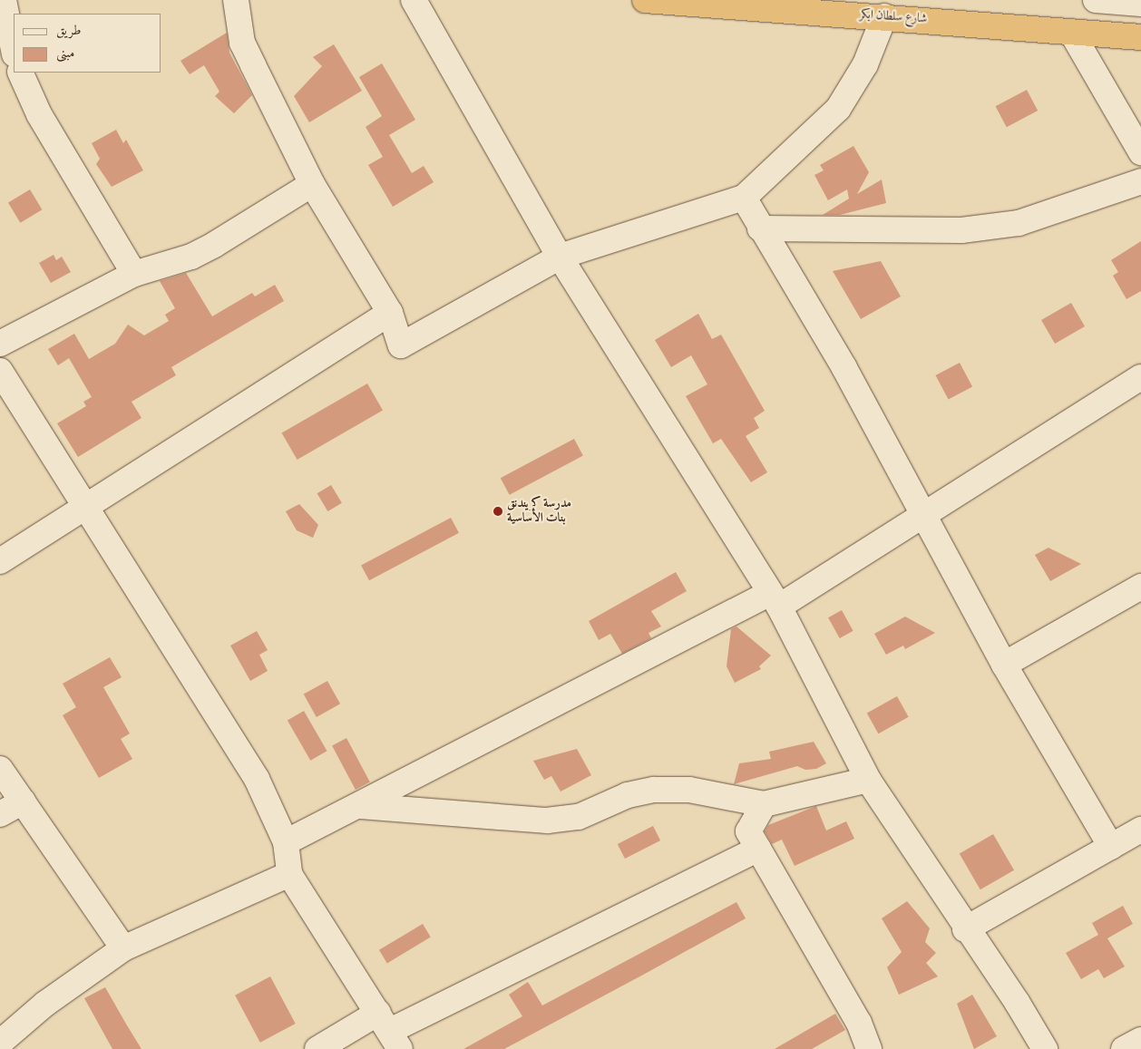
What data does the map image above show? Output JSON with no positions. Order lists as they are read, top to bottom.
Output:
{
  "streets": {
    "highway": ["شارع سلطان ابكر"]
  },
  "places": ["مدرسة كريندنق بنات الأساسية"],
  "legend": ["طريق", "مبنى"]
}
